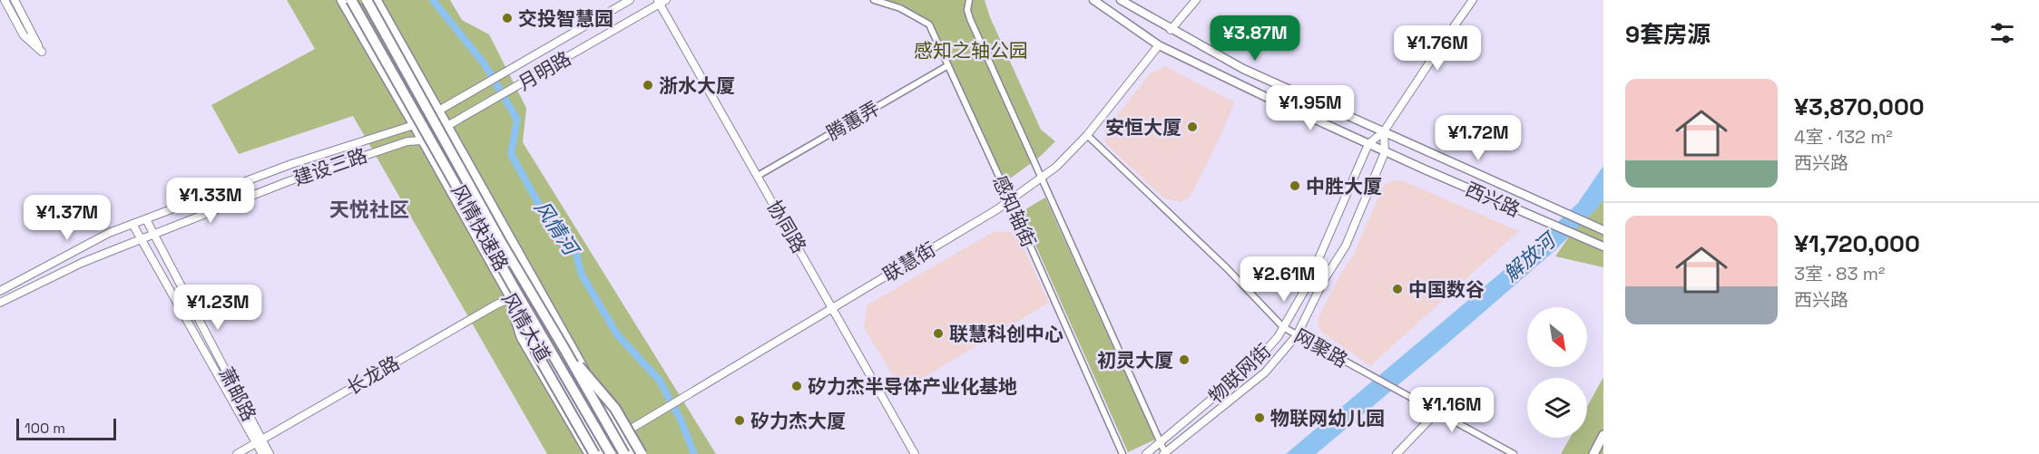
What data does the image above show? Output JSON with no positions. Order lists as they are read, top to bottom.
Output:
{
  "streets": {
    "highway": ["风情快速路"],
    "main road": ["西兴路", "风情大道"],
    "street": [
      "月明路",
      "腾蕙弄",
      "建设三路",
      "感知轴街",
      "协同路",
      "联慧街",
      "网聚路",
      "物联网街",
      "长龙路",
      "萧邮路"
    ]
  },
  "crossings": [
    ["月明路", "建设三路"],
    ["月明路", "协同路"],
    ["月明路", "风情大道"],
    ["腾蕙弄", "感知轴街"],
    ["腾蕙弄", "协同路"],
    ["建设三路", "风情大道"],
    ["建设三路", "萧邮路"],
    ["西兴路", "联慧街"],
    ["西兴路", "物联网街"],
    ["感知轴街", "联慧街"],
    ["感知轴街", "物联网街"],
    ["协同路", "联慧街"],
    ["风情快速路", "风情大道"],
    ["风情快速路", "长龙路"],
    ["联慧街", "风情大道"],
    ["联慧街", "网聚路"],
    ["风情大道", "长龙路"],
    ["网聚路", "物联网街"],
    ["长龙路", "萧邮路"]
  ],
  "districts": ["天悦社区"],
  "water": ["风情河", "解放河"],
  "parks": ["感知之轴公园"],
  "places": [
    "交投智慧园",
    "浙水大厦",
    "安恒大厦",
    "中胜大厦",
    "中国数谷",
    "联慧科创中心",
    "初灵大厦",
    "矽力杰半导体产业化基地",
    "物联网幼儿园",
    "矽力杰大厦"
  ],
  "scale_bar": "100 m",
  "north": "bottom right",
  "page": {
    "heading": "9套房源",
    "price": [
      "¥3.87M",
      "¥1.76M",
      "¥1.95M",
      "¥1.72M",
      "¥1.33M",
      "¥1.37M",
      "¥2.61M",
      "¥1.23M",
      "¥1.16M"
    ],
    "list": [
      {
        "name": "¥3,870,000",
        "note": "4室 · 132 m² · 西兴路"
      },
      {
        "name": "¥1,720,000",
        "note": "3室 · 83 m² · 西兴路"
      }
    ],
    "scale": "100 m"
  }
}
